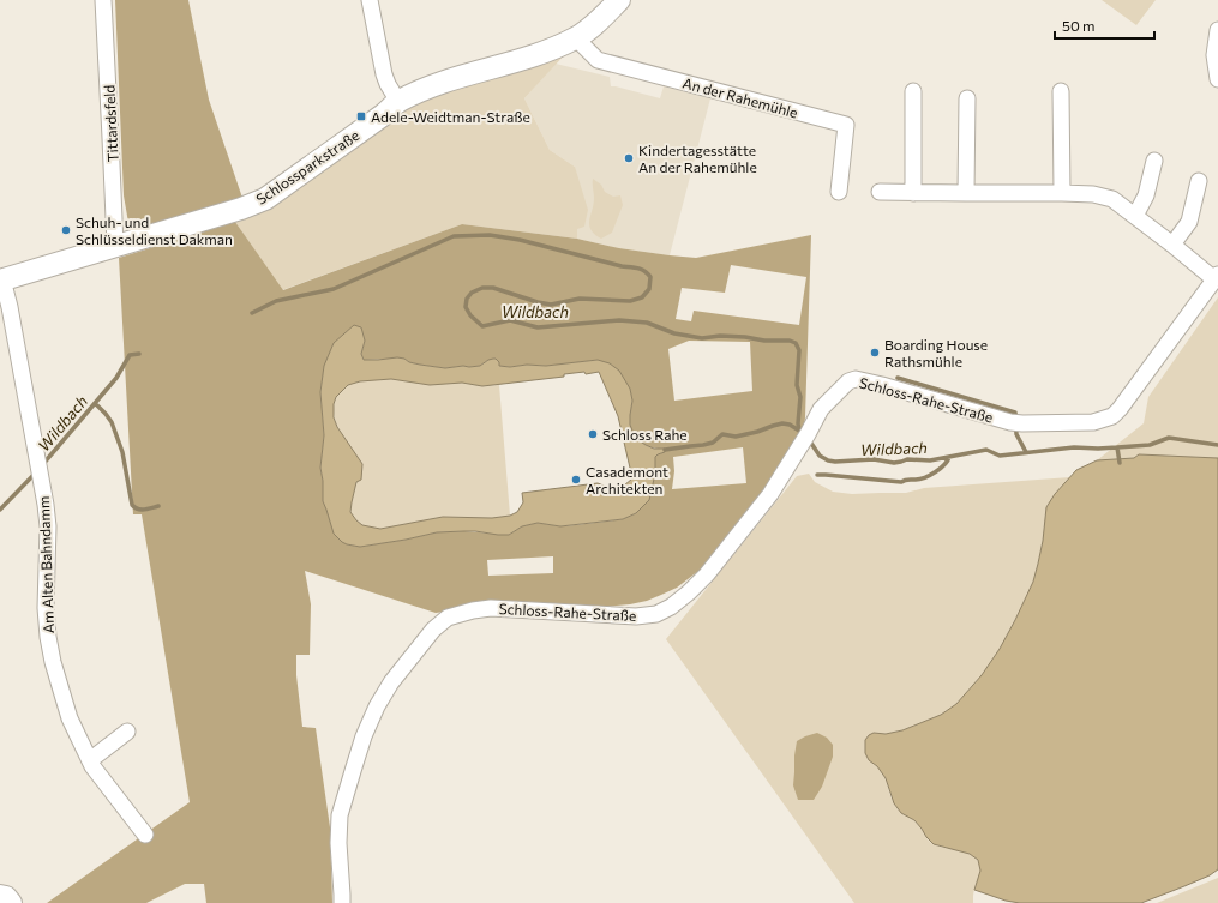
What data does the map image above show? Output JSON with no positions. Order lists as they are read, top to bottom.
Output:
{
  "streets": {
    "street": [
      "An der Rahemühle",
      "Tittardsfeld",
      "Schlossparkstraße",
      "Schloss-Rahe-Straße",
      "Am Alten Bahndamm"
    ]
  },
  "crossings": [
    ["An der Rahemühle", "Schlossparkstraße"],
    ["Tittardsfeld", "Schlossparkstraße"],
    ["Schlossparkstraße", "Am Alten Bahndamm"]
  ],
  "water": ["Wildbach"],
  "places": {
    "transit": ["Adele-Weidtman-Straße"],
    "other": [
      "Kindertagesstätte An der Rahemühle",
      "Schuh- und Schlüsseldienst Dakman",
      "Boarding House Rathsmühle",
      "Schloss Rahe",
      "Casademont Architekten"
    ]
  },
  "scale_bar": "50 m"
}
